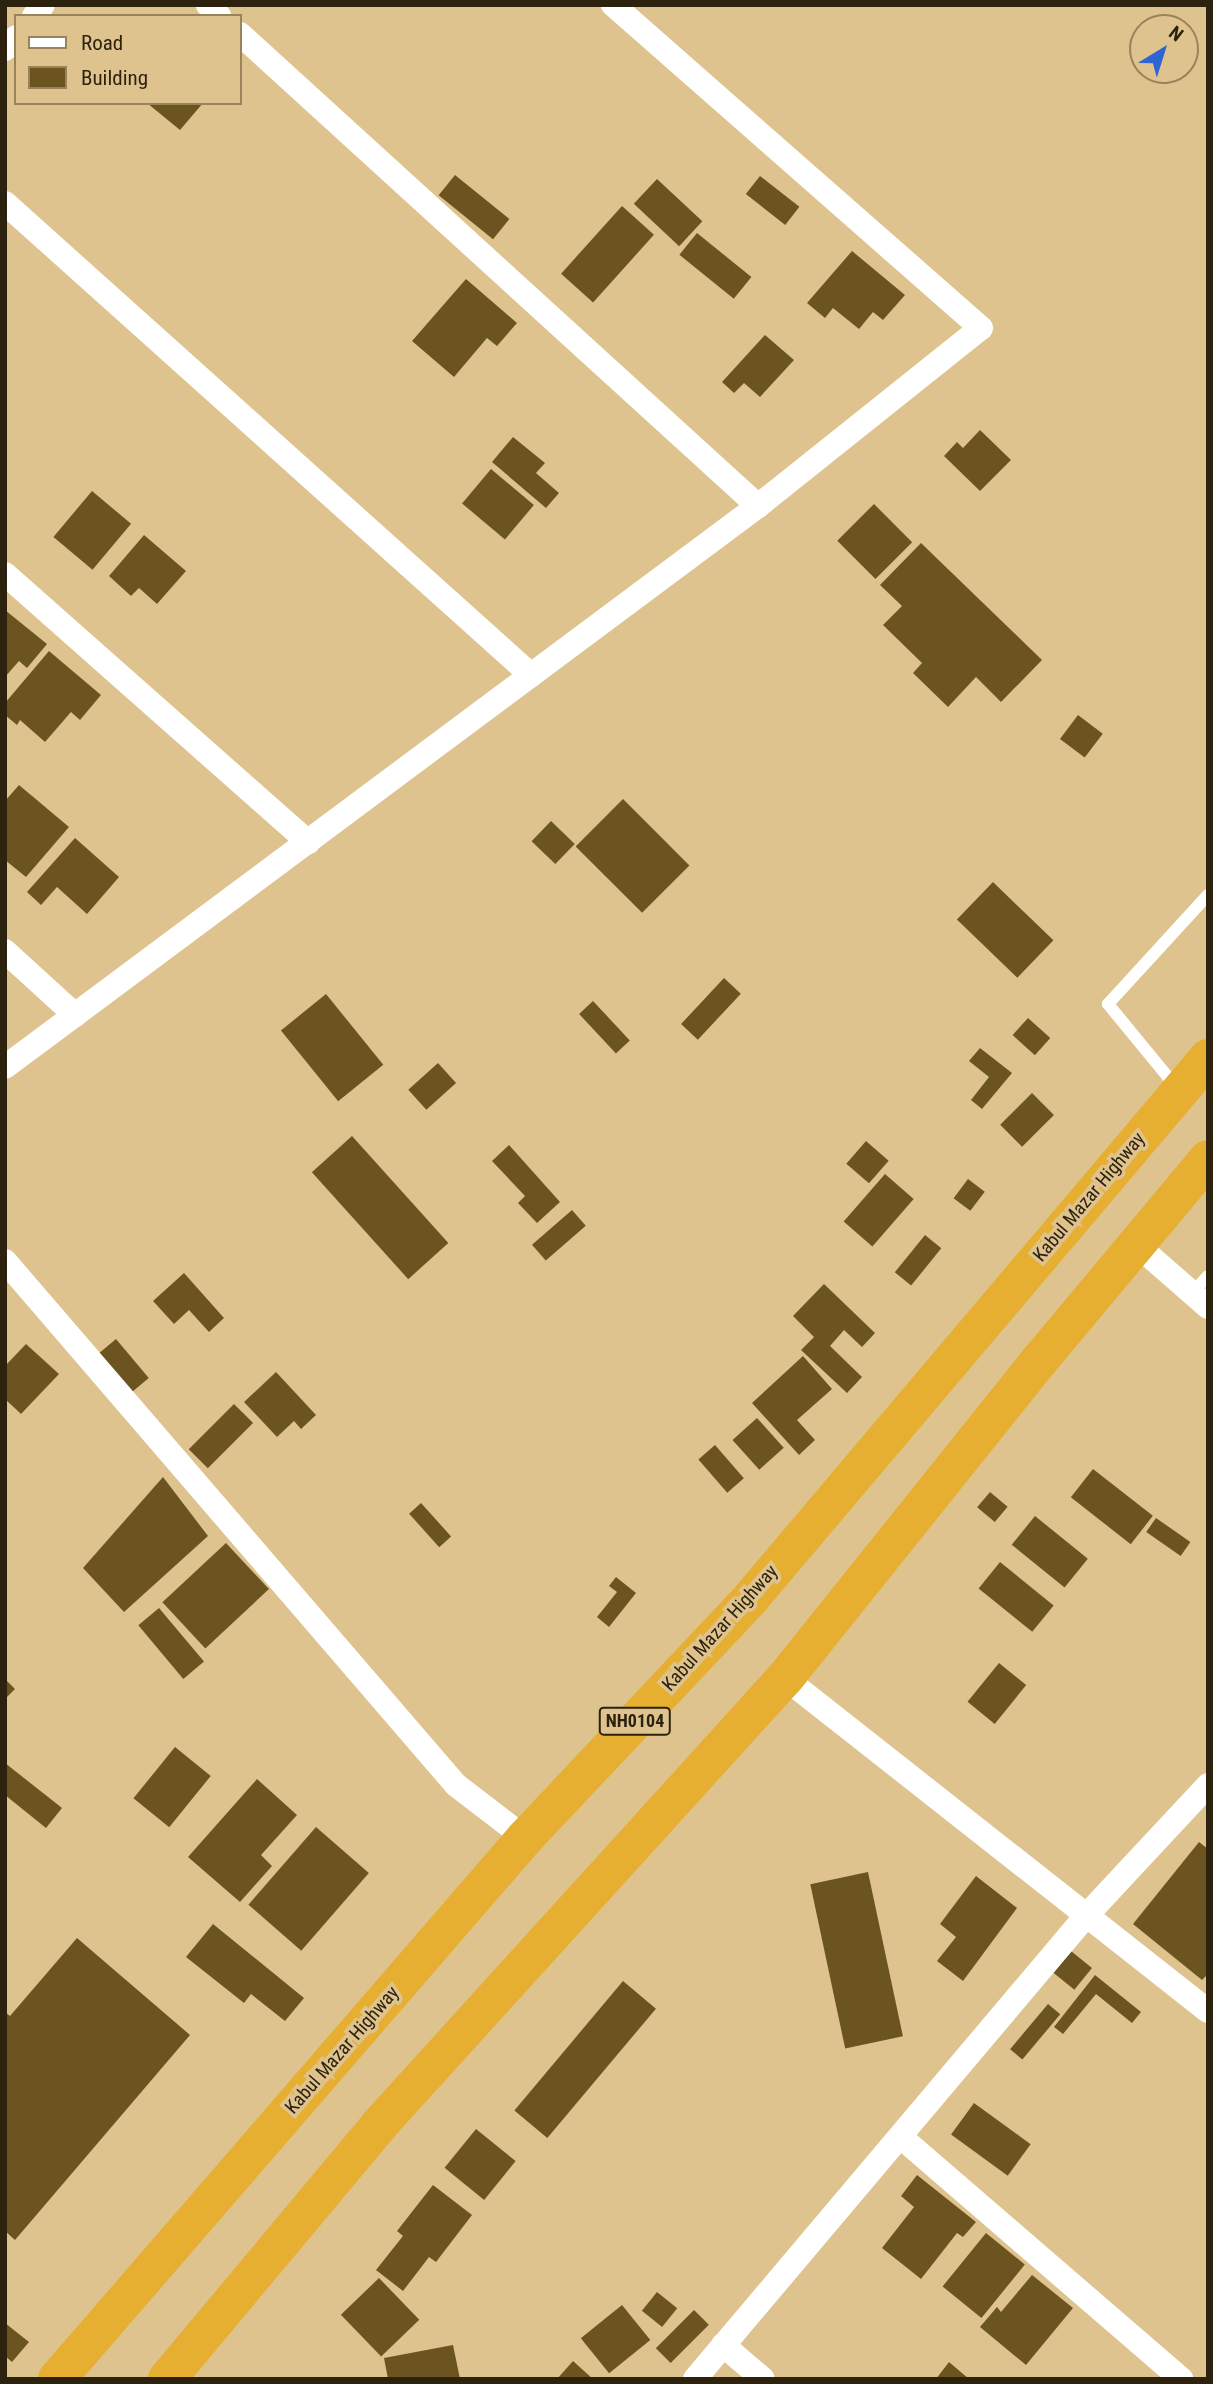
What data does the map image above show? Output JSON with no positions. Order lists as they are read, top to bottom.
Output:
{
  "streets": {
    "highway": ["Kabul Mazar Highway", "NH0104"]
  },
  "legend": ["Road", "Building"],
  "north": "top right"
}
